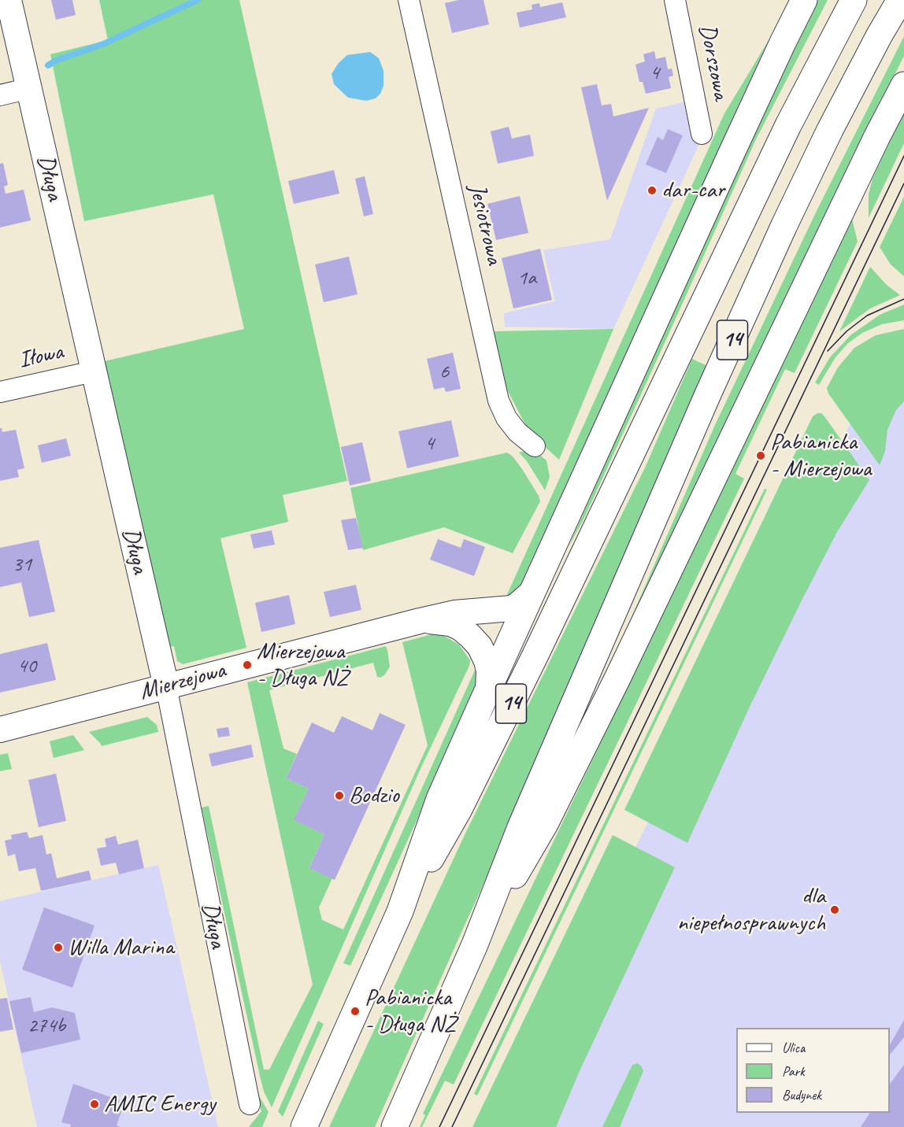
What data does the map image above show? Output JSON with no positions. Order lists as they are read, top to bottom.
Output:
{
  "streets": {
    "main road": ["14"],
    "street": [
      "Dorszowa",
      "Długa",
      "Jesiotrowa",
      "Iłowa",
      "Mierzejowa"
    ]
  },
  "crossings": [
    ["Długa", "Iłowa"],
    ["Długa", "Mierzejowa"]
  ],
  "places": [
    "dar-car",
    "Pabianicka - Mierzejowa",
    "Mierzejowa - Długa NŻ",
    "Bodzio",
    "dla niepełnosprawnych",
    "Willa Marina",
    "Pabianicka - Długa NŻ",
    "AMIC Energy"
  ],
  "house_numbers": [
    "4",
    "1a",
    "6",
    "4",
    "31",
    "40",
    "274b"
  ],
  "legend": ["Ulica", "Park", "Budynek"]
}
